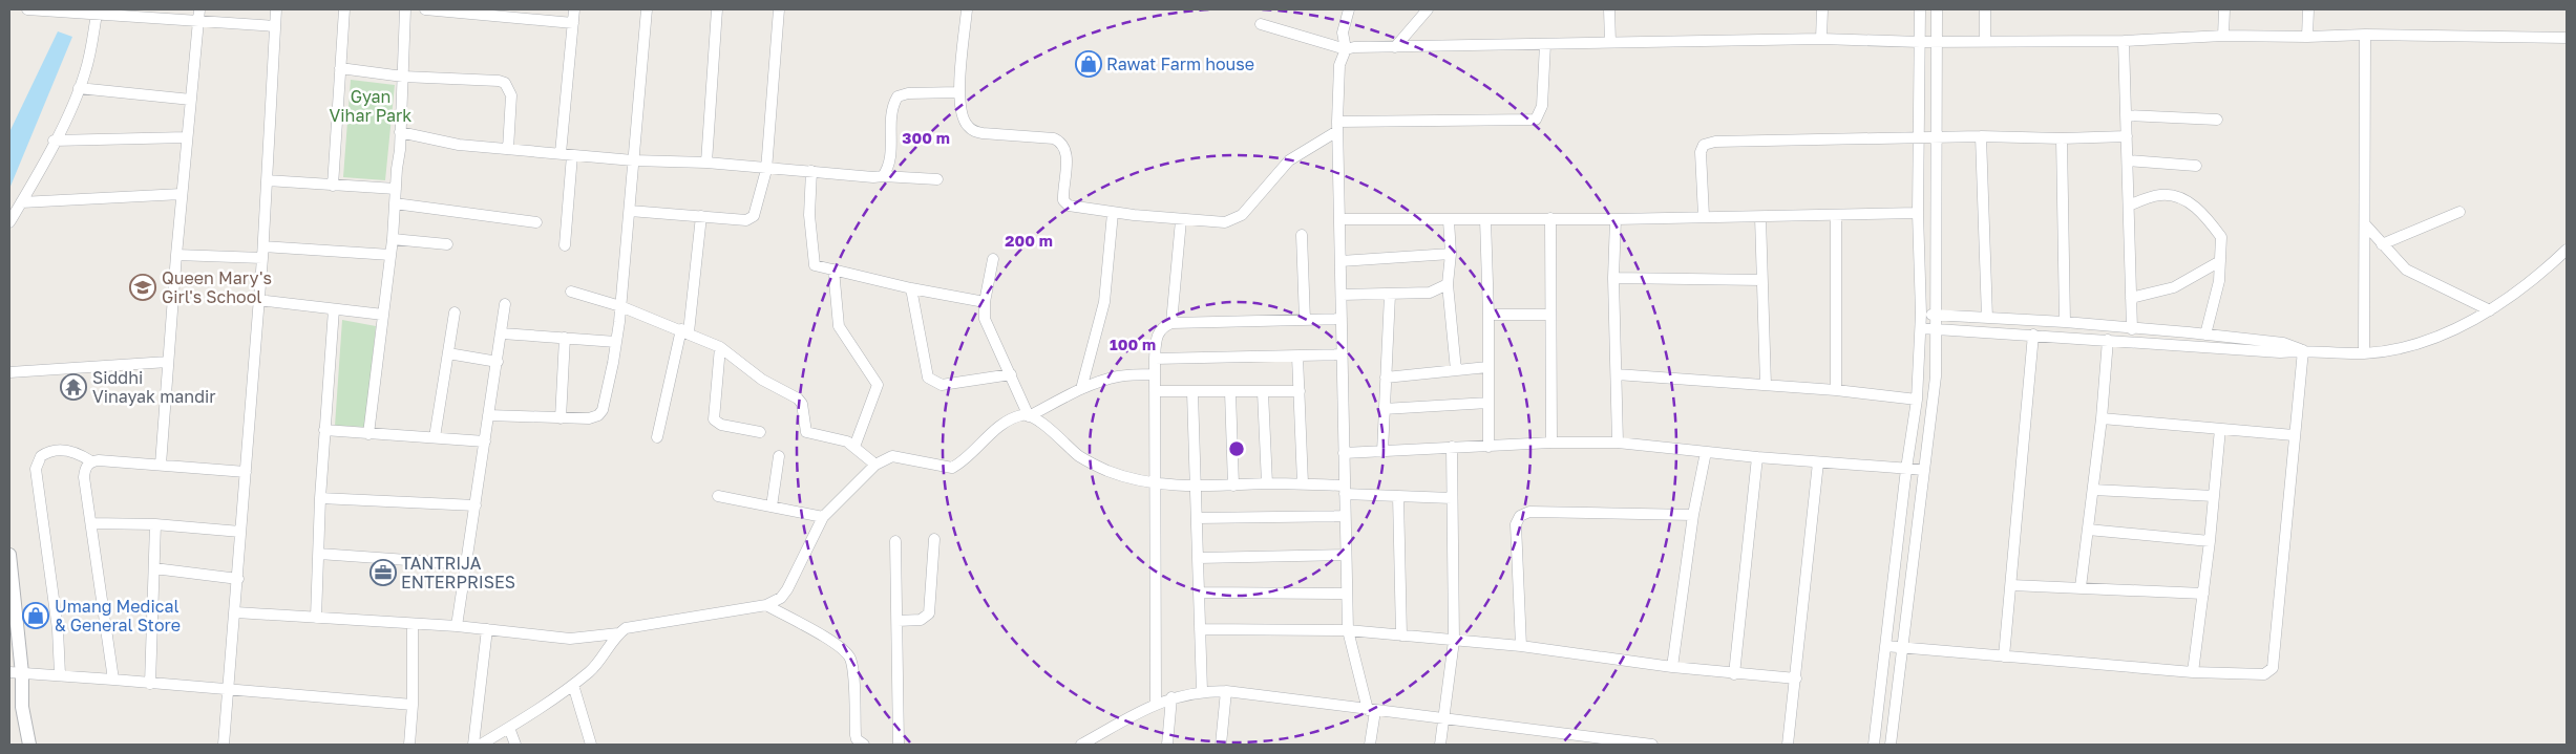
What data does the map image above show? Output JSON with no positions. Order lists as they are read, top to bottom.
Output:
{
  "parks": ["Gyan Vihar Park"],
  "places": {
    "shop": ["Rawat Farm house", "Umang Medical & General Store"],
    "school or university": ["Queen Mary's Girl's School"],
    "temple": ["Siddhi Vinayak mandir"],
    "office": ["TANTRIJA ENTERPRISES"]
  },
  "rings": ["300 m", "200 m", "100 m"]
}
